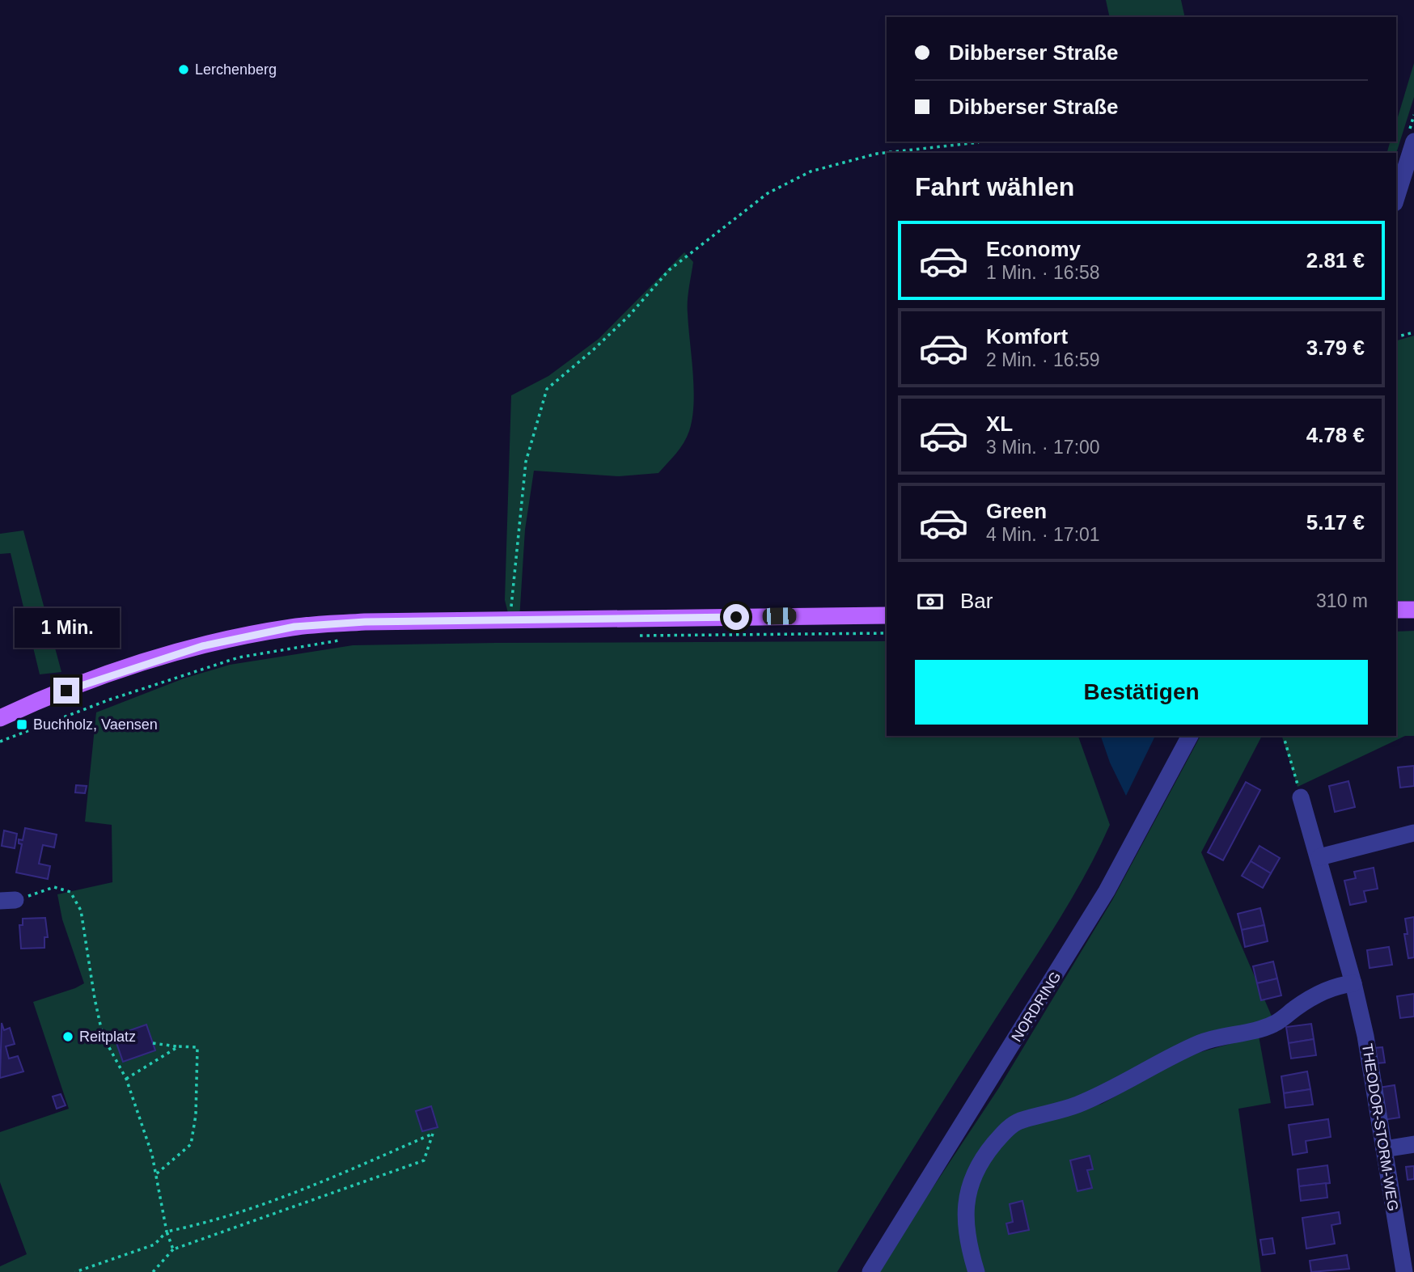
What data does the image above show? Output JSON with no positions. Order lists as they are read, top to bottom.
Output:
{
  "streets": {
    "street": ["NORDRING", "THEODOR-STORM-WEG"]
  },
  "places": {
    "other": ["Lerchenberg", "Reitplatz"],
    "transit": ["Buchholz, Vaensen"]
  },
  "page": {
    "banner": ["Dibberser Straße", "Dibberser Straße"],
    "heading": "Fahrt wählen",
    "list": [
      {
        "name": "Economy",
        "note": "1 Min. · 16:58",
        "value": "2.81 €"
      },
      {
        "name": "Komfort",
        "note": "2 Min. · 16:59",
        "value": "3.79 €"
      },
      {
        "name": "XL",
        "note": "3 Min. · 17:00",
        "value": "4.78 €"
      },
      {
        "name": "Green",
        "note": "4 Min. · 17:01",
        "value": "5.17 €"
      }
    ],
    "pay": ["Bar", "310 m"],
    "bubble": "1 Min.",
    "buttons": "Bestätigen"
  }
}
